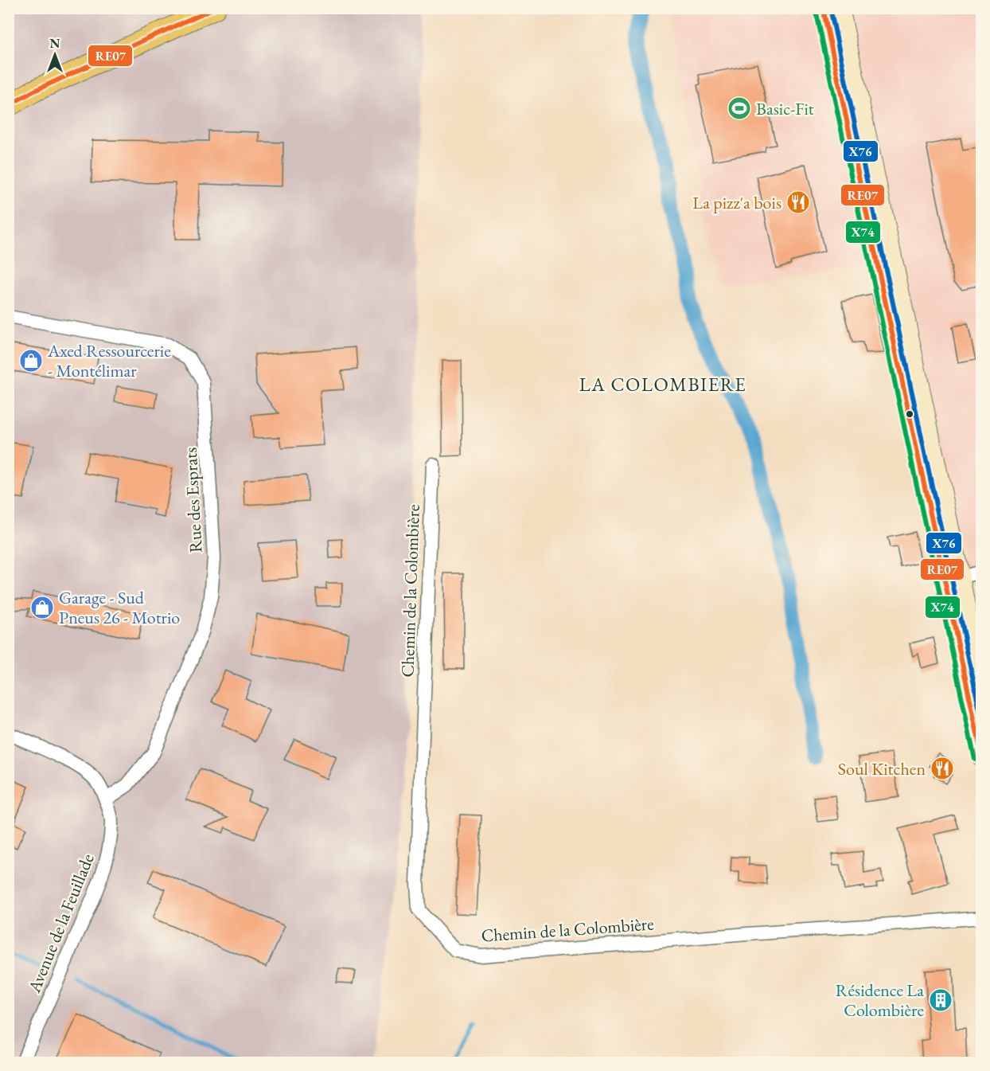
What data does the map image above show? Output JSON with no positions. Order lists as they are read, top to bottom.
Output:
{
  "streets": {
    "street": ["Rue des Esprats", "Chemin de la Colombière", "Avenue de la Feuillade"]
  },
  "crossings": [
    ["Rue des Esprats", "Avenue de la Feuillade"]
  ],
  "districts": ["LA COLOMBIERE"],
  "places": {
    "sports": ["Basic-Fit"],
    "restaurant": ["La pizz'a bois", "Soul Kitchen"],
    "shop": ["Axed Ressourcerie - Montélimar", "Garage - Sud Pneus 26 - Motrio"],
    "building": ["Résidence La Colombière"]
  },
  "lines": ["transit line RE07", "transit line X76", "transit line X74"],
  "north": "top"
}
